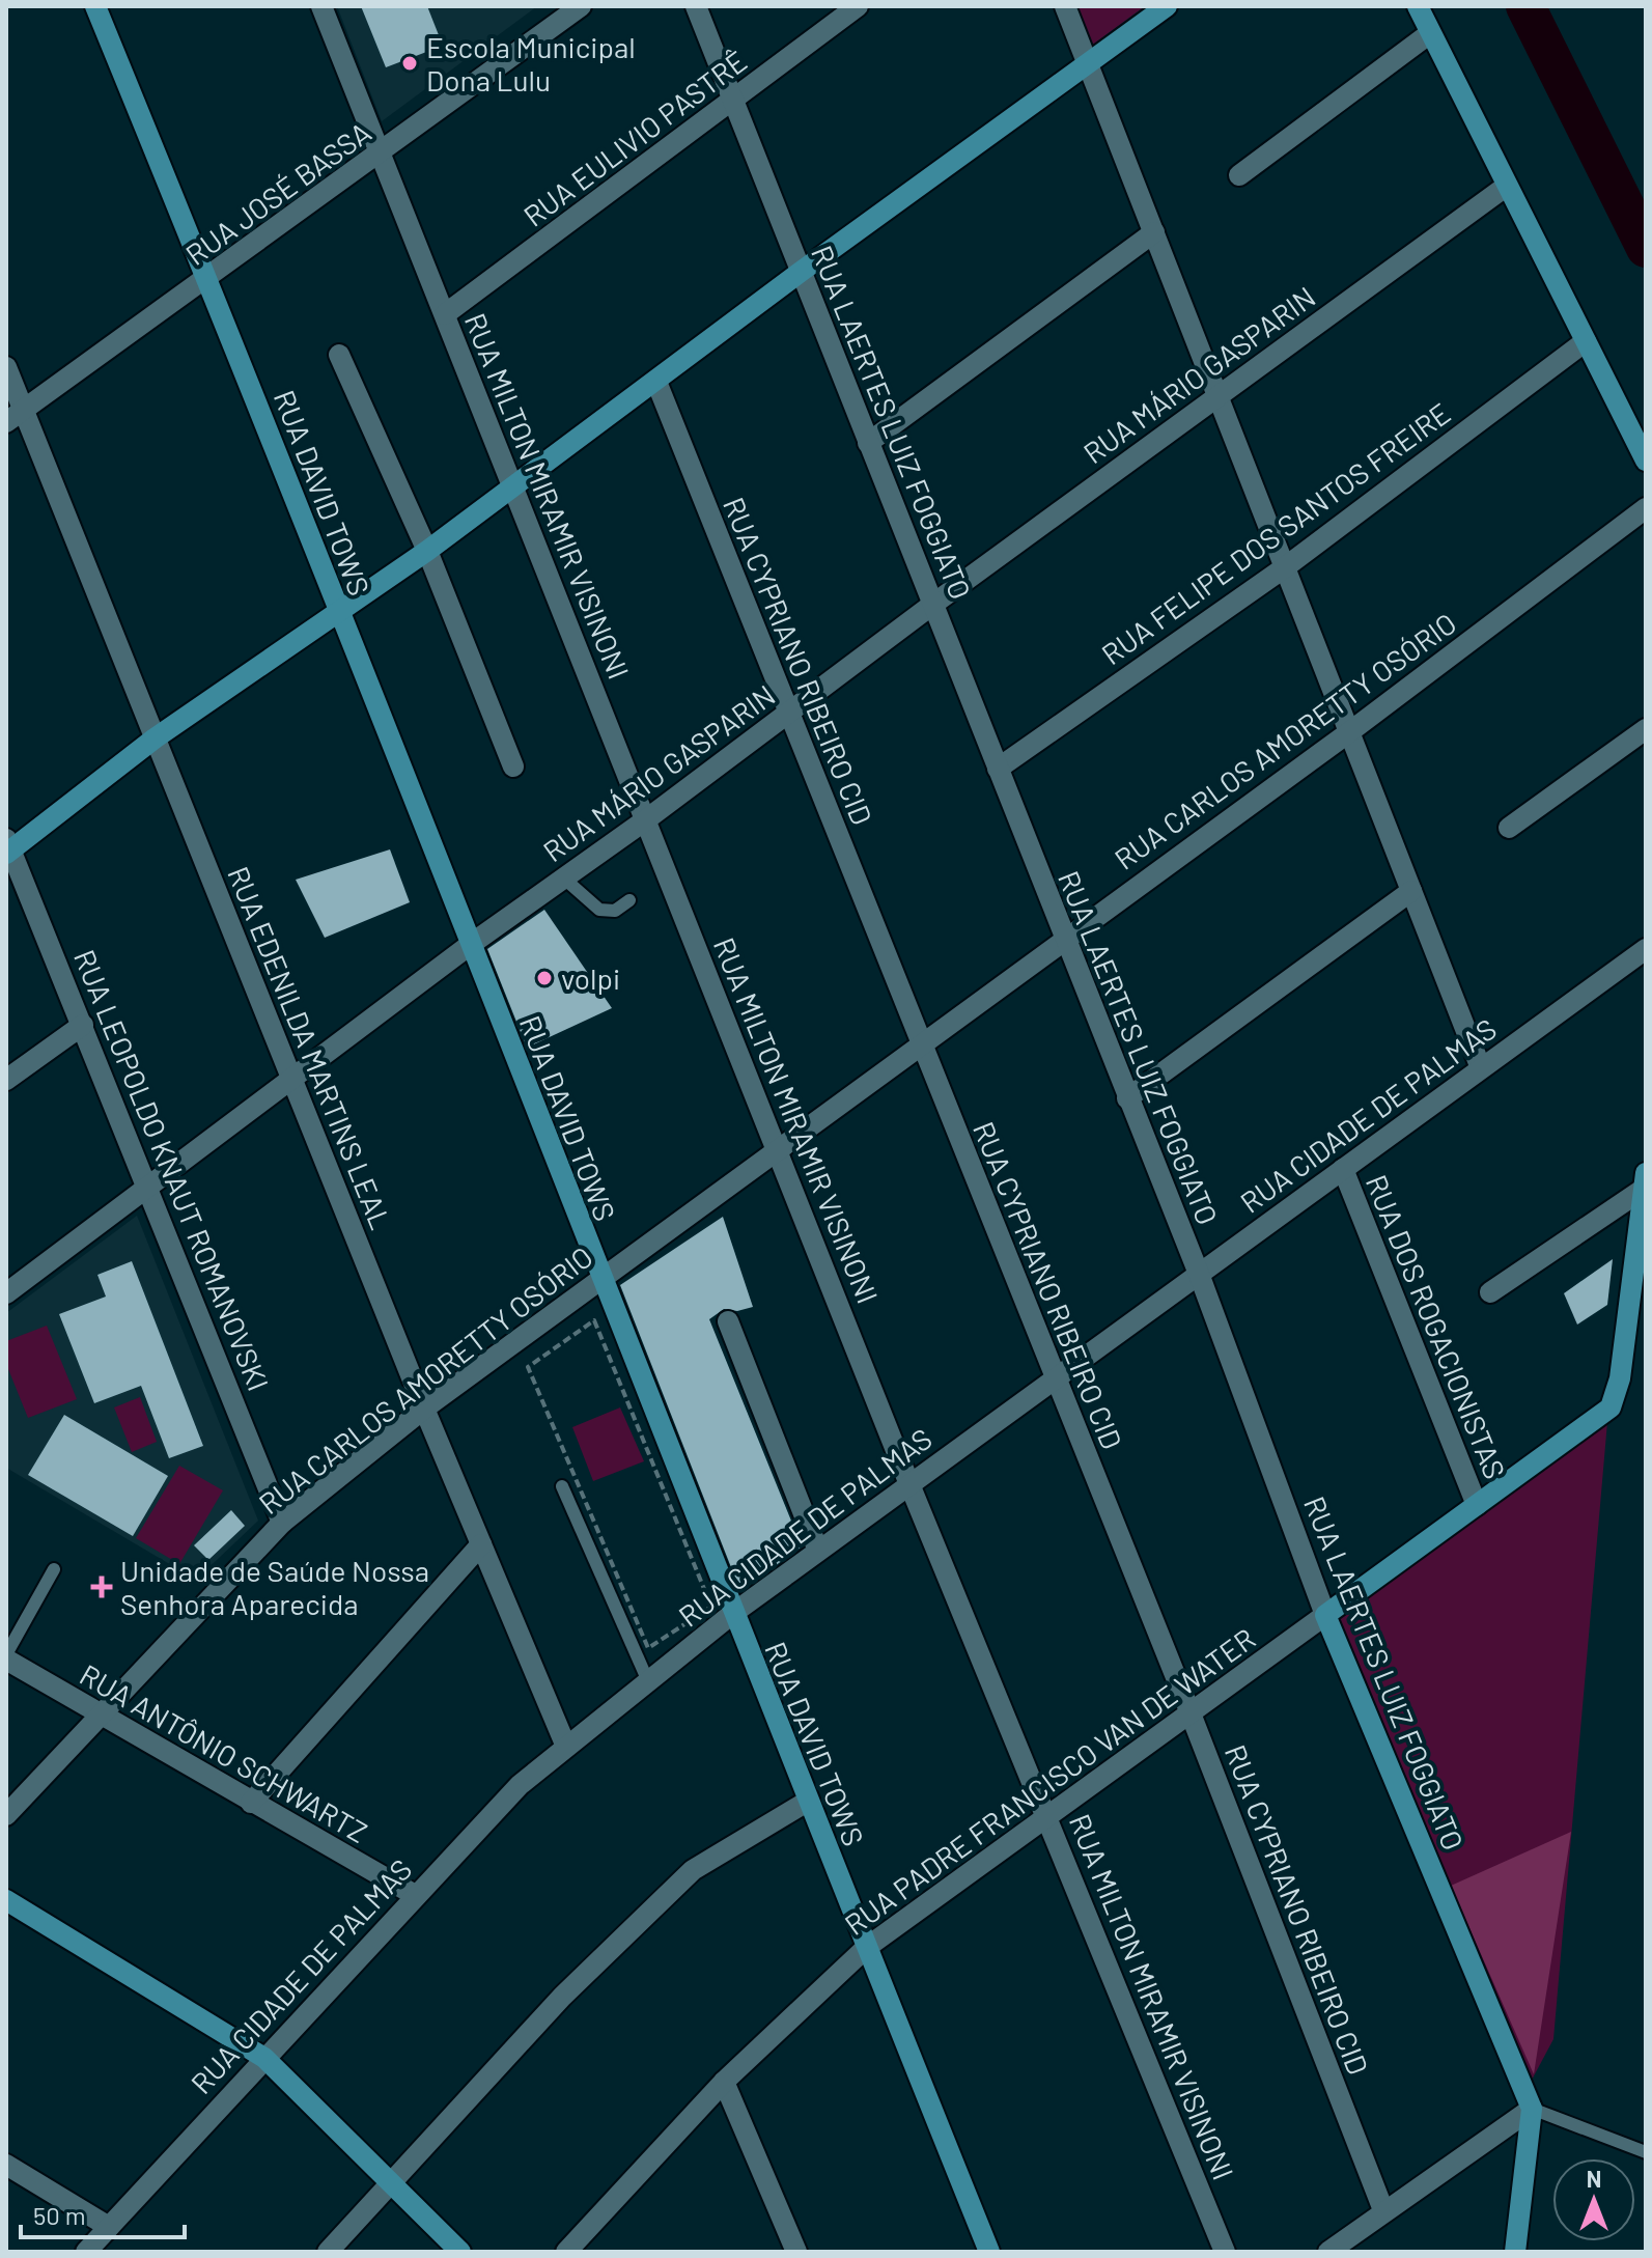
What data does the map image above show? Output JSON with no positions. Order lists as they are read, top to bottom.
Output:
{
  "streets": {
    "street": [
      "RUA EULIVIO PASTRÊ",
      "RUA JOSÉ BASSA",
      "RUA MÁRIO GASPARIN",
      "RUA LAERTES LUIZ FOGGIATO",
      "RUA DAVID TOWS",
      "RUA MILTON MIRAMIR VISINONI",
      "RUA FELIPE DOS SANTOS FREIRE",
      "RUA CYPRIANO RIBEIRO CID",
      "RUA CARLOS AMORETTY OSÓRIO",
      "RUA EDENILDA MARTINS LEAL",
      "RUA CIDADE DE PALMAS",
      "RUA LEOPOLDO KNAUT ROMANOVSKI",
      "RUA DOS ROGACIONISTAS",
      "RUA ANTÔNIO SCHWARTZ",
      "RUA PADRE FRANCISCO VAN DE WATER"
    ]
  },
  "crossings": [
    ["RUA EULIVIO PASTRÊ", "RUA LAERTES LUIZ FOGGIATO"],
    ["RUA EULIVIO PASTRÊ", "RUA MILTON MIRAMIR VISINONI"],
    ["RUA JOSÉ BASSA", "RUA DAVID TOWS"],
    ["RUA JOSÉ BASSA", "RUA MILTON MIRAMIR VISINONI"],
    ["RUA JOSÉ BASSA", "RUA EDENILDA MARTINS LEAL"],
    ["RUA MÁRIO GASPARIN", "RUA LAERTES LUIZ FOGGIATO"],
    ["RUA MÁRIO GASPARIN", "RUA DAVID TOWS"],
    ["RUA MÁRIO GASPARIN", "RUA MILTON MIRAMIR VISINONI"],
    ["RUA MÁRIO GASPARIN", "RUA CYPRIANO RIBEIRO CID"],
    ["RUA MÁRIO GASPARIN", "RUA EDENILDA MARTINS LEAL"],
    ["RUA MÁRIO GASPARIN", "RUA LEOPOLDO KNAUT ROMANOVSKI"],
    ["RUA LAERTES LUIZ FOGGIATO", "RUA FELIPE DOS SANTOS FREIRE"],
    ["RUA LAERTES LUIZ FOGGIATO", "RUA CARLOS AMORETTY OSÓRIO"],
    ["RUA LAERTES LUIZ FOGGIATO", "RUA CIDADE DE PALMAS"],
    ["RUA LAERTES LUIZ FOGGIATO", "RUA PADRE FRANCISCO VAN DE WATER"],
    ["RUA DAVID TOWS", "RUA CARLOS AMORETTY OSÓRIO"],
    ["RUA DAVID TOWS", "RUA CIDADE DE PALMAS"],
    ["RUA DAVID TOWS", "RUA PADRE FRANCISCO VAN DE WATER"],
    ["RUA MILTON MIRAMIR VISINONI", "RUA CARLOS AMORETTY OSÓRIO"],
    ["RUA MILTON MIRAMIR VISINONI", "RUA CIDADE DE PALMAS"],
    ["RUA MILTON MIRAMIR VISINONI", "RUA PADRE FRANCISCO VAN DE WATER"],
    ["RUA CYPRIANO RIBEIRO CID", "RUA CARLOS AMORETTY OSÓRIO"],
    ["RUA CYPRIANO RIBEIRO CID", "RUA CIDADE DE PALMAS"],
    ["RUA CYPRIANO RIBEIRO CID", "RUA PADRE FRANCISCO VAN DE WATER"],
    ["RUA CARLOS AMORETTY OSÓRIO", "RUA EDENILDA MARTINS LEAL"],
    ["RUA CARLOS AMORETTY OSÓRIO", "RUA LEOPOLDO KNAUT ROMANOVSKI"],
    ["RUA CARLOS AMORETTY OSÓRIO", "RUA ANTÔNIO SCHWARTZ"],
    ["RUA EDENILDA MARTINS LEAL", "RUA CIDADE DE PALMAS"],
    ["RUA CIDADE DE PALMAS", "RUA DOS ROGACIONISTAS"],
    ["RUA CIDADE DE PALMAS", "RUA ANTÔNIO SCHWARTZ"],
    ["RUA DOS ROGACIONISTAS", "RUA PADRE FRANCISCO VAN DE WATER"]
  ],
  "places": {
    "other": ["Escola Municipal Dona Lulu", "volpi"],
    "health": ["Unidade de Saúde Nossa Senhora Aparecida"]
  },
  "scale_bar": "50 m",
  "north": "top"
}
